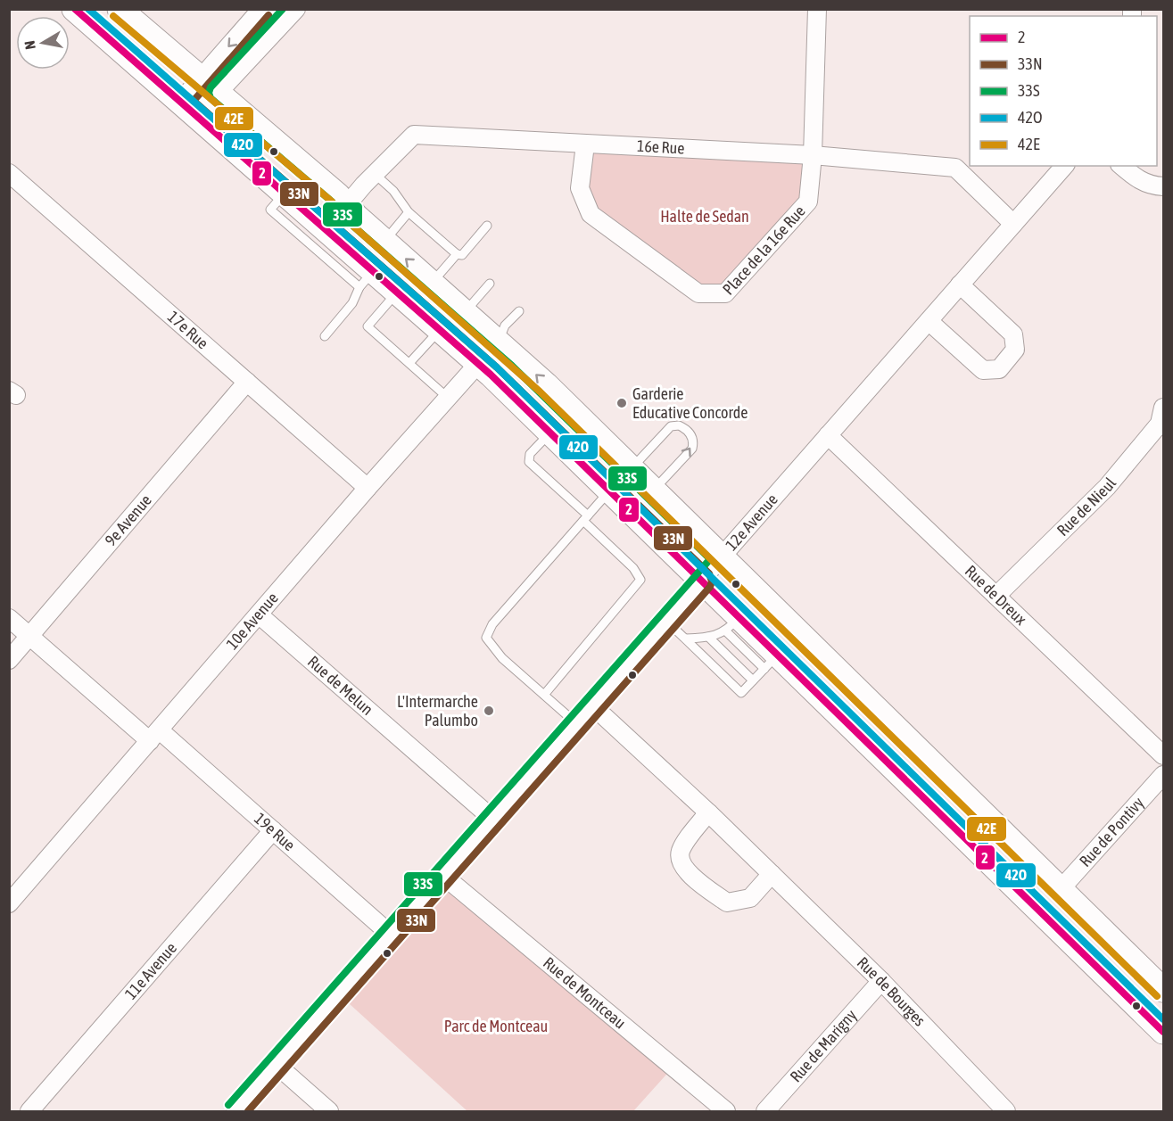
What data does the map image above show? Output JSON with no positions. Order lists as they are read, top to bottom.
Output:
{
  "streets": {
    "street": [
      "16e Rue",
      "Place de la 16e Rue",
      "17e Rue",
      "Rue de Nieul",
      "9e Avenue",
      "12e Avenue",
      "Rue de Dreux",
      "10e Avenue",
      "Rue de Melun",
      "19e Rue",
      "Rue de Pontivy",
      "11e Avenue",
      "Rue de Bourges",
      "Rue de Montceau",
      "Rue de Marigny"
    ]
  },
  "crossings": [
    ["16e Rue", "Place de la 16e Rue"],
    ["16e Rue", "12e Avenue"],
    ["17e Rue", "9e Avenue"],
    ["17e Rue", "10e Avenue"],
    ["Rue de Nieul", "Rue de Dreux"],
    ["9e Avenue", "19e Rue"],
    ["12e Avenue", "Rue de Dreux"],
    ["12e Avenue", "Rue de Melun"],
    ["12e Avenue", "19e Rue"],
    ["12e Avenue", "Rue de Bourges"],
    ["12e Avenue", "Rue de Montceau"],
    ["10e Avenue", "Rue de Melun"],
    ["10e Avenue", "19e Rue"],
    ["19e Rue", "11e Avenue"],
    ["Rue de Bourges", "Rue de Marigny"]
  ],
  "parks": ["Halte de Sedan", "Parc de Montceau"],
  "places": ["Garderie Educative Concorde", "L'Intermarche Palumbo"],
  "lines": [
    "transit line 2",
    "transit line 33S",
    "transit line 42O",
    "transit line 33N",
    "transit line 42E"
  ],
  "legend": [
    "2",
    "33N",
    "33S",
    "42O",
    "42E"
  ],
  "north": "left"
}
